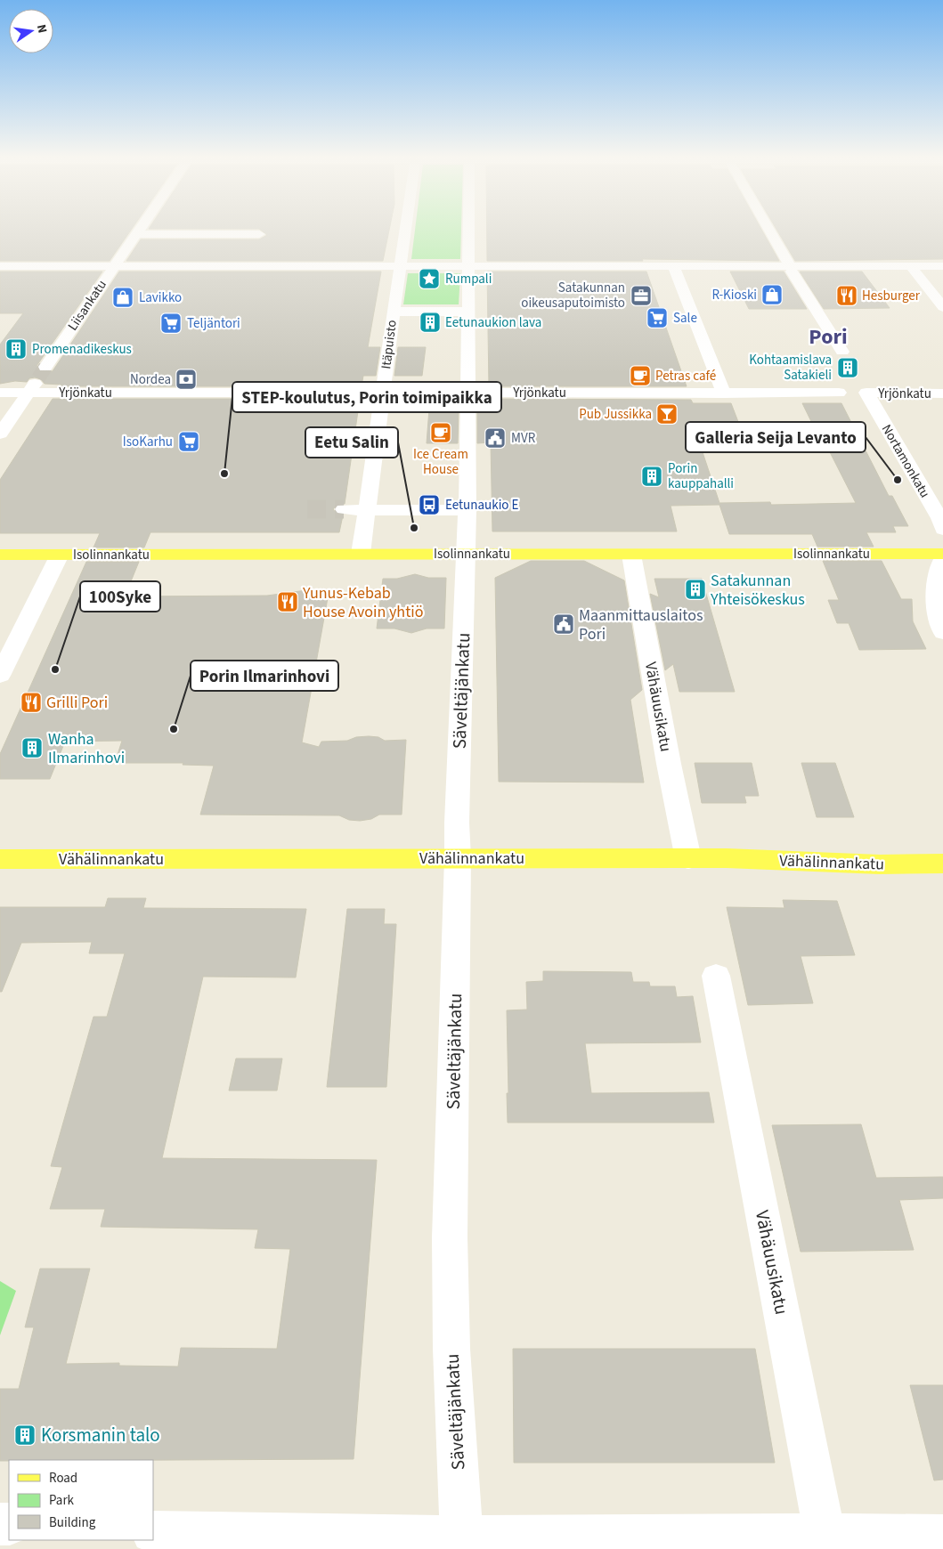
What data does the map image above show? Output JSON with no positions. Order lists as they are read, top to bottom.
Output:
{
  "streets": {
    "main road": ["Isolinnankatu", "Vähälinnankatu"],
    "street": [
      "Liisankatu",
      "Itäpuisto",
      "Yrjönkatu",
      "Nortamonkatu",
      "Säveltäjänkatu",
      "Vähäuusikatu"
    ]
  },
  "crossings": [
    ["Liisankatu", "Yrjönkatu"],
    ["Itäpuisto", "Yrjönkatu"],
    ["Itäpuisto", "Isolinnankatu"],
    ["Yrjönkatu", "Nortamonkatu"],
    ["Isolinnankatu", "Säveltäjänkatu"],
    ["Isolinnankatu", "Vähäuusikatu"],
    ["Säveltäjänkatu", "Vähälinnankatu"],
    ["Vähäuusikatu", "Vähälinnankatu"]
  ],
  "districts": ["Pori"],
  "places": {
    "place": ["Rumpali"],
    "shop": ["R-Kioski", "Lavikko"],
    "office": ["Satakunnan oikeusaputoimisto"],
    "restaurant": ["Hesburger", "Yunus-Kebab House Avoin yhtiö", "Grilli Pori"],
    "supermarket": ["Sale", "Teljäntori", "IsoKarhu"],
    "building": [
      "Eetunaukion lava",
      "Promenadikeskus",
      "Kohtaamislava Satakieli",
      "Porin kauppahalli",
      "Satakunnan Yhteisökeskus",
      "Wanha Ilmarinhovi",
      "Korsmanin talo"
    ],
    "cafe": ["Petras café", "Ice Cream House"],
    "bank": ["Nordea"],
    "bar": ["Pub Jussikka"],
    "public building": ["MVR", "Maanmittauslaitos Pori"],
    "other": [
      "STEP-koulutus, Porin toimipaikka",
      "Galleria Seija Levanto",
      "Eetu Salin",
      "100Syke",
      "Porin Ilmarinhovi"
    ],
    "bus stop": ["Eetunaukio E"]
  },
  "legend": ["Road", "Park", "Building"],
  "north": "right"
}
